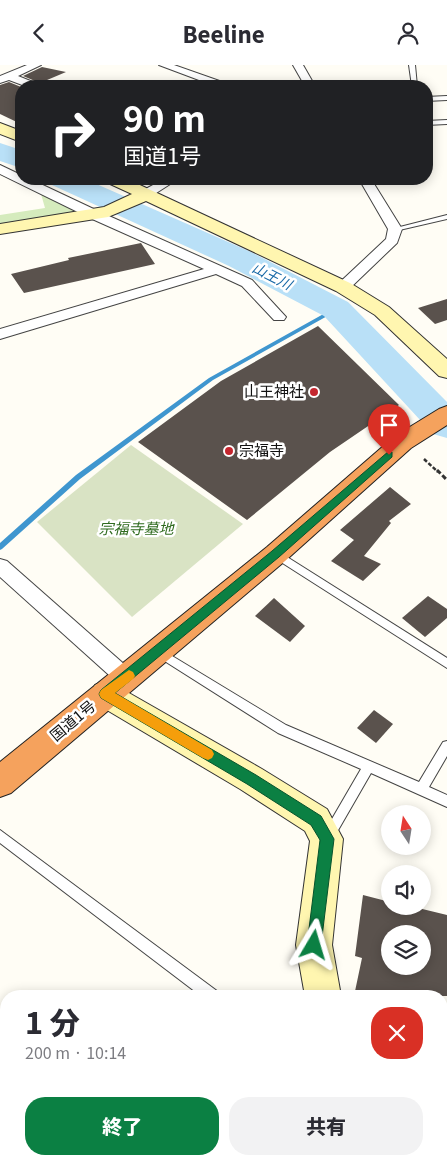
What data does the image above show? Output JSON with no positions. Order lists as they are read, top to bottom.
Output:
{
  "streets": {
    "highway": ["国道1号"]
  },
  "water": ["山王川"],
  "parks": ["宗福寺墓地"],
  "places": ["山王神社", "宗福寺"],
  "north": "top",
  "page": {
    "header": "Beeline",
    "turn": ["90 m", "国道1号"],
    "heading": ["1 分", "200 m · 10:14"],
    "buttons": ["終了", "共有"]
  }
}
